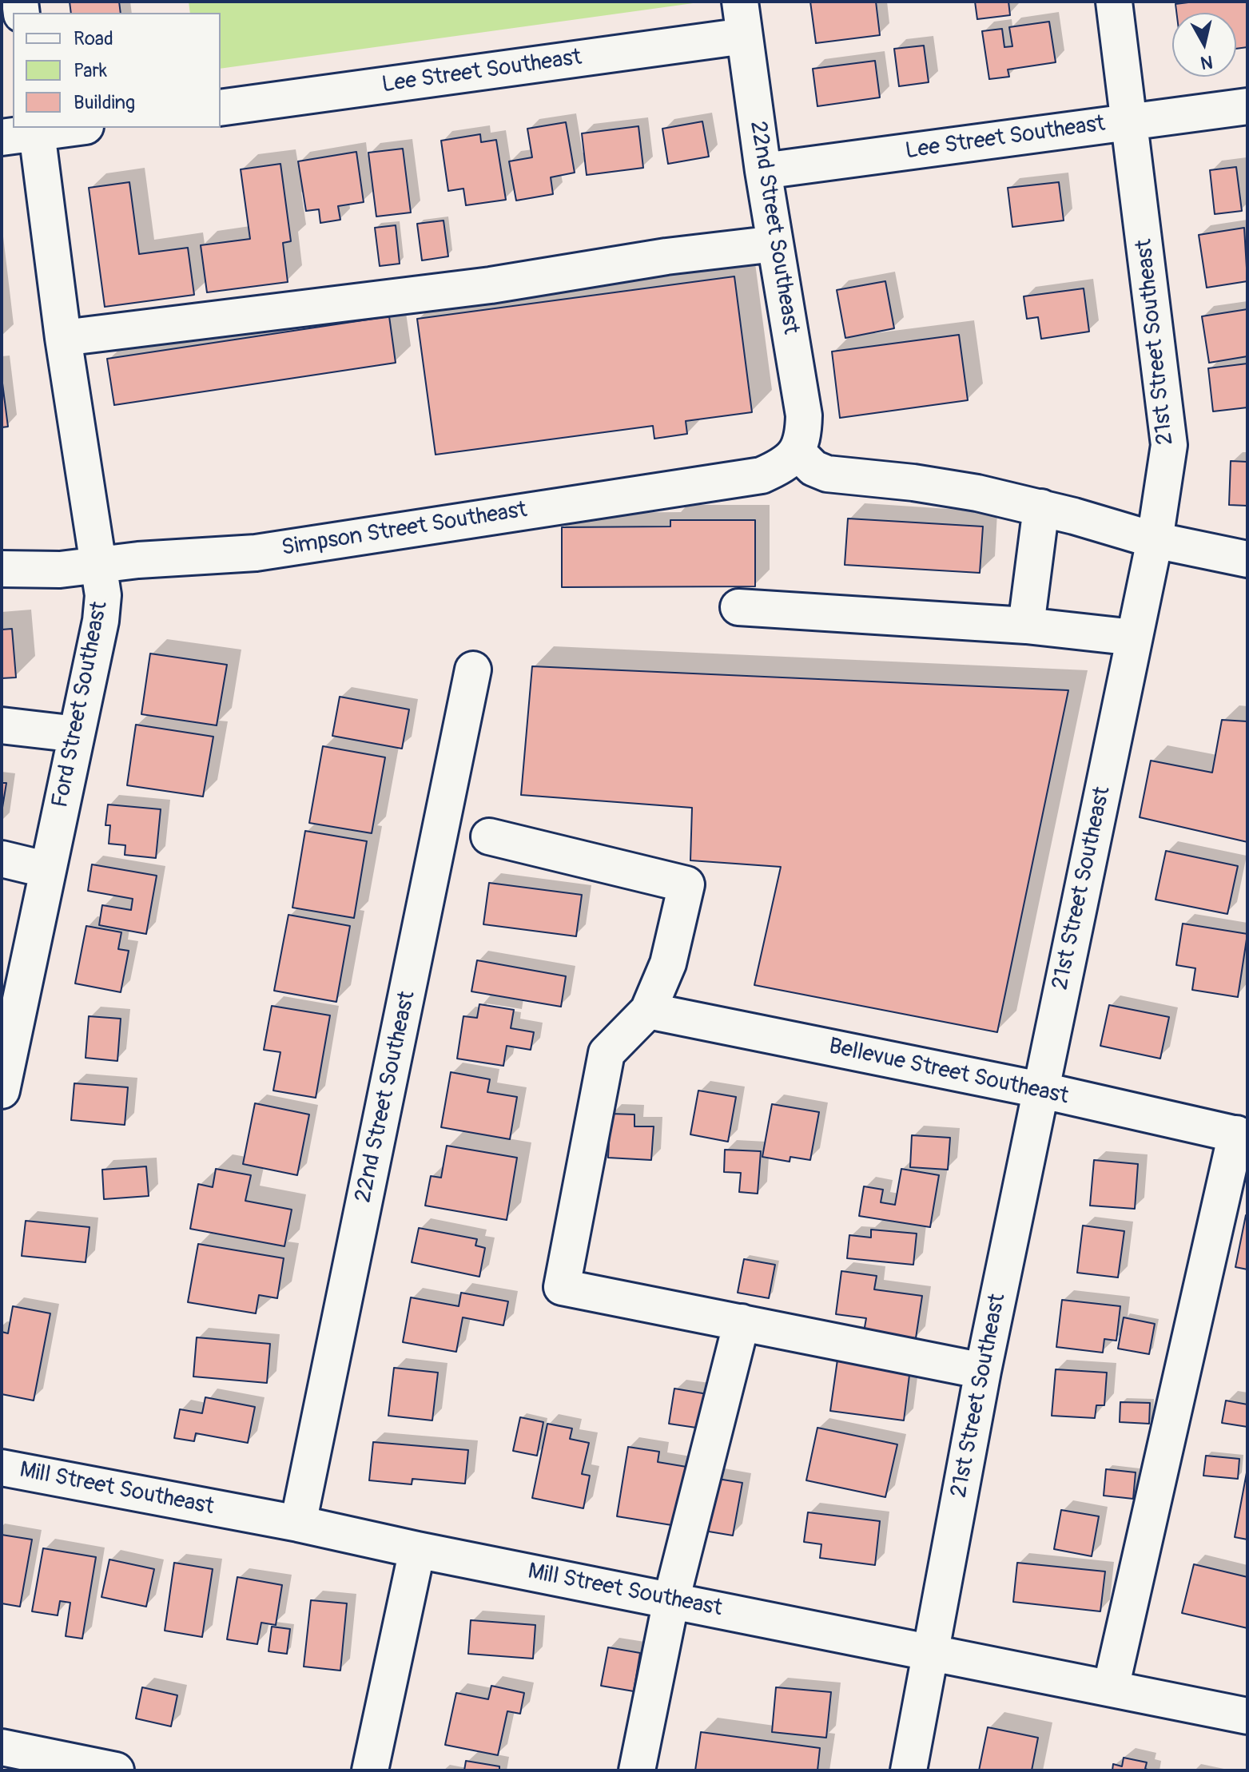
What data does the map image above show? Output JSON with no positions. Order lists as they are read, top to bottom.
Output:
{
  "streets": {
    "street": [
      "Lee Street Southeast",
      "22nd Street Southeast",
      "21st Street Southeast",
      "Simpson Street Southeast",
      "Ford Street Southeast",
      "Bellevue Street Southeast",
      "Mill Street Southeast"
    ]
  },
  "crossings": [
    ["Lee Street Southeast", "22nd Street Southeast"],
    ["Lee Street Southeast", "21st Street Southeast"],
    ["22nd Street Southeast", "Simpson Street Southeast"],
    ["22nd Street Southeast", "Mill Street Southeast"],
    ["21st Street Southeast", "Bellevue Street Southeast"],
    ["21st Street Southeast", "Mill Street Southeast"],
    ["Simpson Street Southeast", "Ford Street Southeast"]
  ],
  "legend": ["Road", "Park", "Building"],
  "north": "bottom"
}
